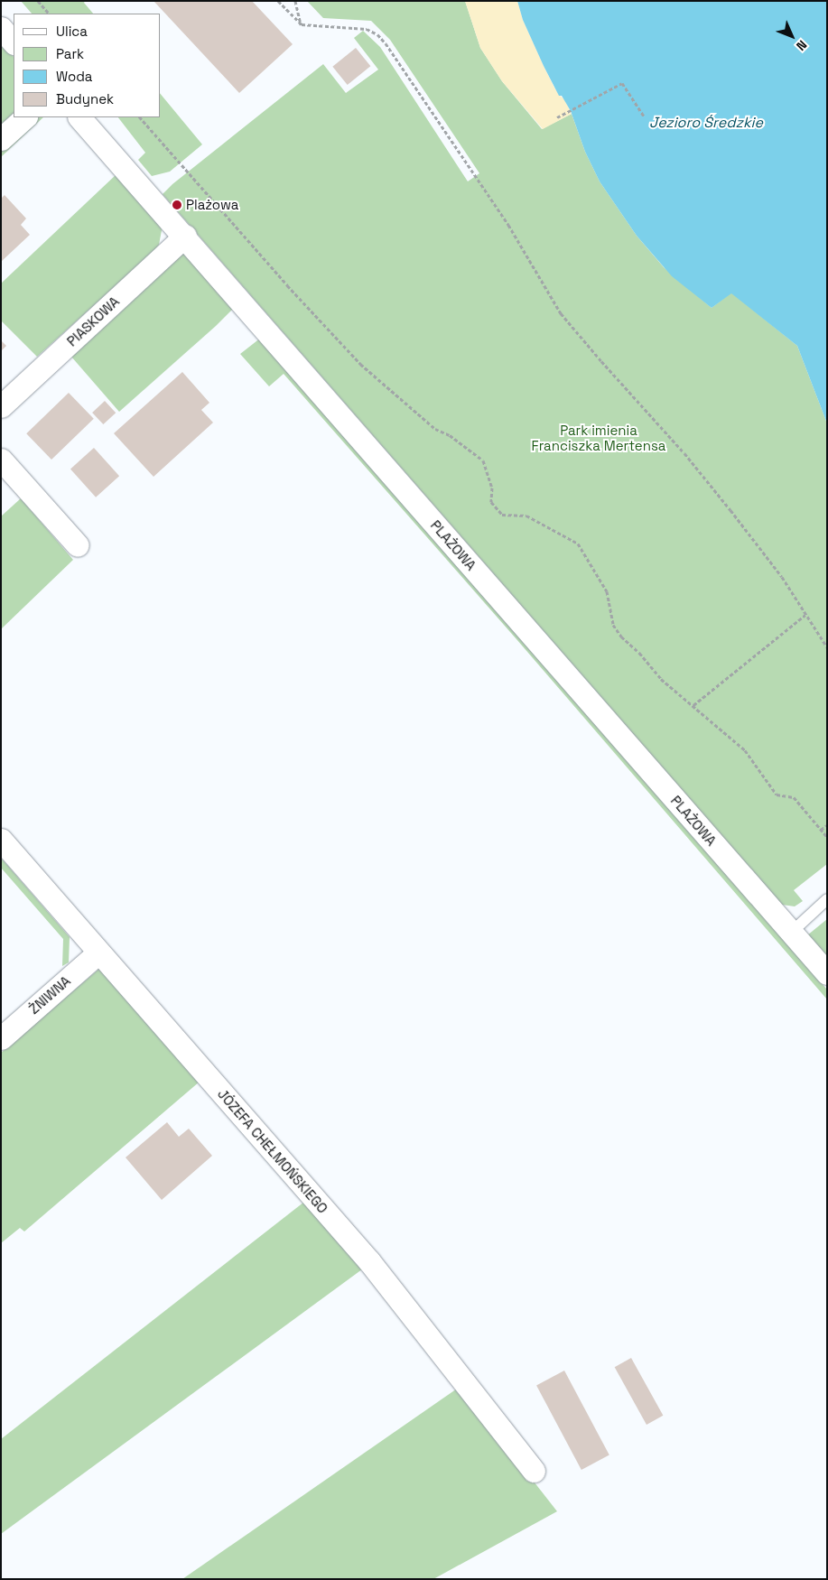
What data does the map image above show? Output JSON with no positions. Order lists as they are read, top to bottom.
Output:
{
  "streets": {
    "street": [
      "PIASKOWA",
      "PLAŻOWA",
      "ŻNIWNA",
      "JÓZEFA CHEŁMOŃSKIEGO"
    ]
  },
  "crossings": [
    ["PIASKOWA", "PLAŻOWA"],
    ["ŻNIWNA", "JÓZEFA CHEŁMOŃSKIEGO"]
  ],
  "water": ["Jezioro Średzkie"],
  "parks": ["Park imienia Franciszka Mertensa"],
  "places": ["Plażowa"],
  "legend": [
    "Ulica",
    "Park",
    "Woda",
    "Budynek"
  ],
  "north": "bottom right"
}
